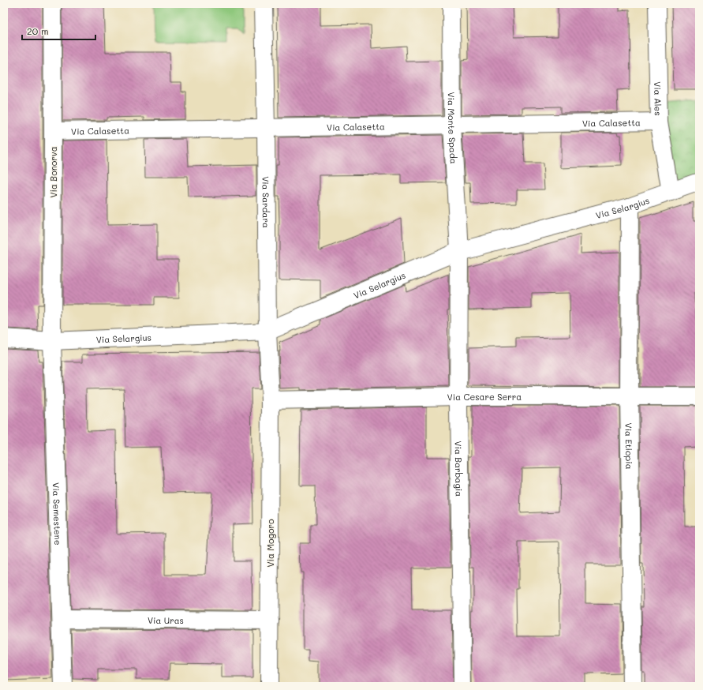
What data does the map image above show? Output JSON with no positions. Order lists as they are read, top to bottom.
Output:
{
  "streets": {
    "street": [
      "Via Ales",
      "Via Calasetta",
      "Via Monte Spada",
      "Via Bonorva",
      "Via Sardara",
      "Via Selargius",
      "Via Cesare Serra",
      "Via Etiopia",
      "Via Barbagia",
      "Via Semestene",
      "Via Mogoro",
      "Via Uras"
    ]
  },
  "crossings": [
    ["Via Ales", "Via Calasetta"],
    ["Via Ales", "Via Selargius"],
    ["Via Calasetta", "Via Monte Spada"],
    ["Via Calasetta", "Via Bonorva"],
    ["Via Calasetta", "Via Sardara"],
    ["Via Monte Spada", "Via Selargius"],
    ["Via Monte Spada", "Via Barbagia"],
    ["Via Bonorva", "Via Selargius"],
    ["Via Bonorva", "Via Semestene"],
    ["Via Sardara", "Via Selargius"],
    ["Via Sardara", "Via Cesare Serra"],
    ["Via Sardara", "Via Mogoro"],
    ["Via Selargius", "Via Etiopia"],
    ["Via Selargius", "Via Barbagia"],
    ["Via Selargius", "Via Semestene"],
    ["Via Cesare Serra", "Via Etiopia"],
    ["Via Cesare Serra", "Via Barbagia"],
    ["Via Cesare Serra", "Via Mogoro"],
    ["Via Semestene", "Via Uras"],
    ["Via Mogoro", "Via Uras"]
  ],
  "scale_bar": "20 m"
}
